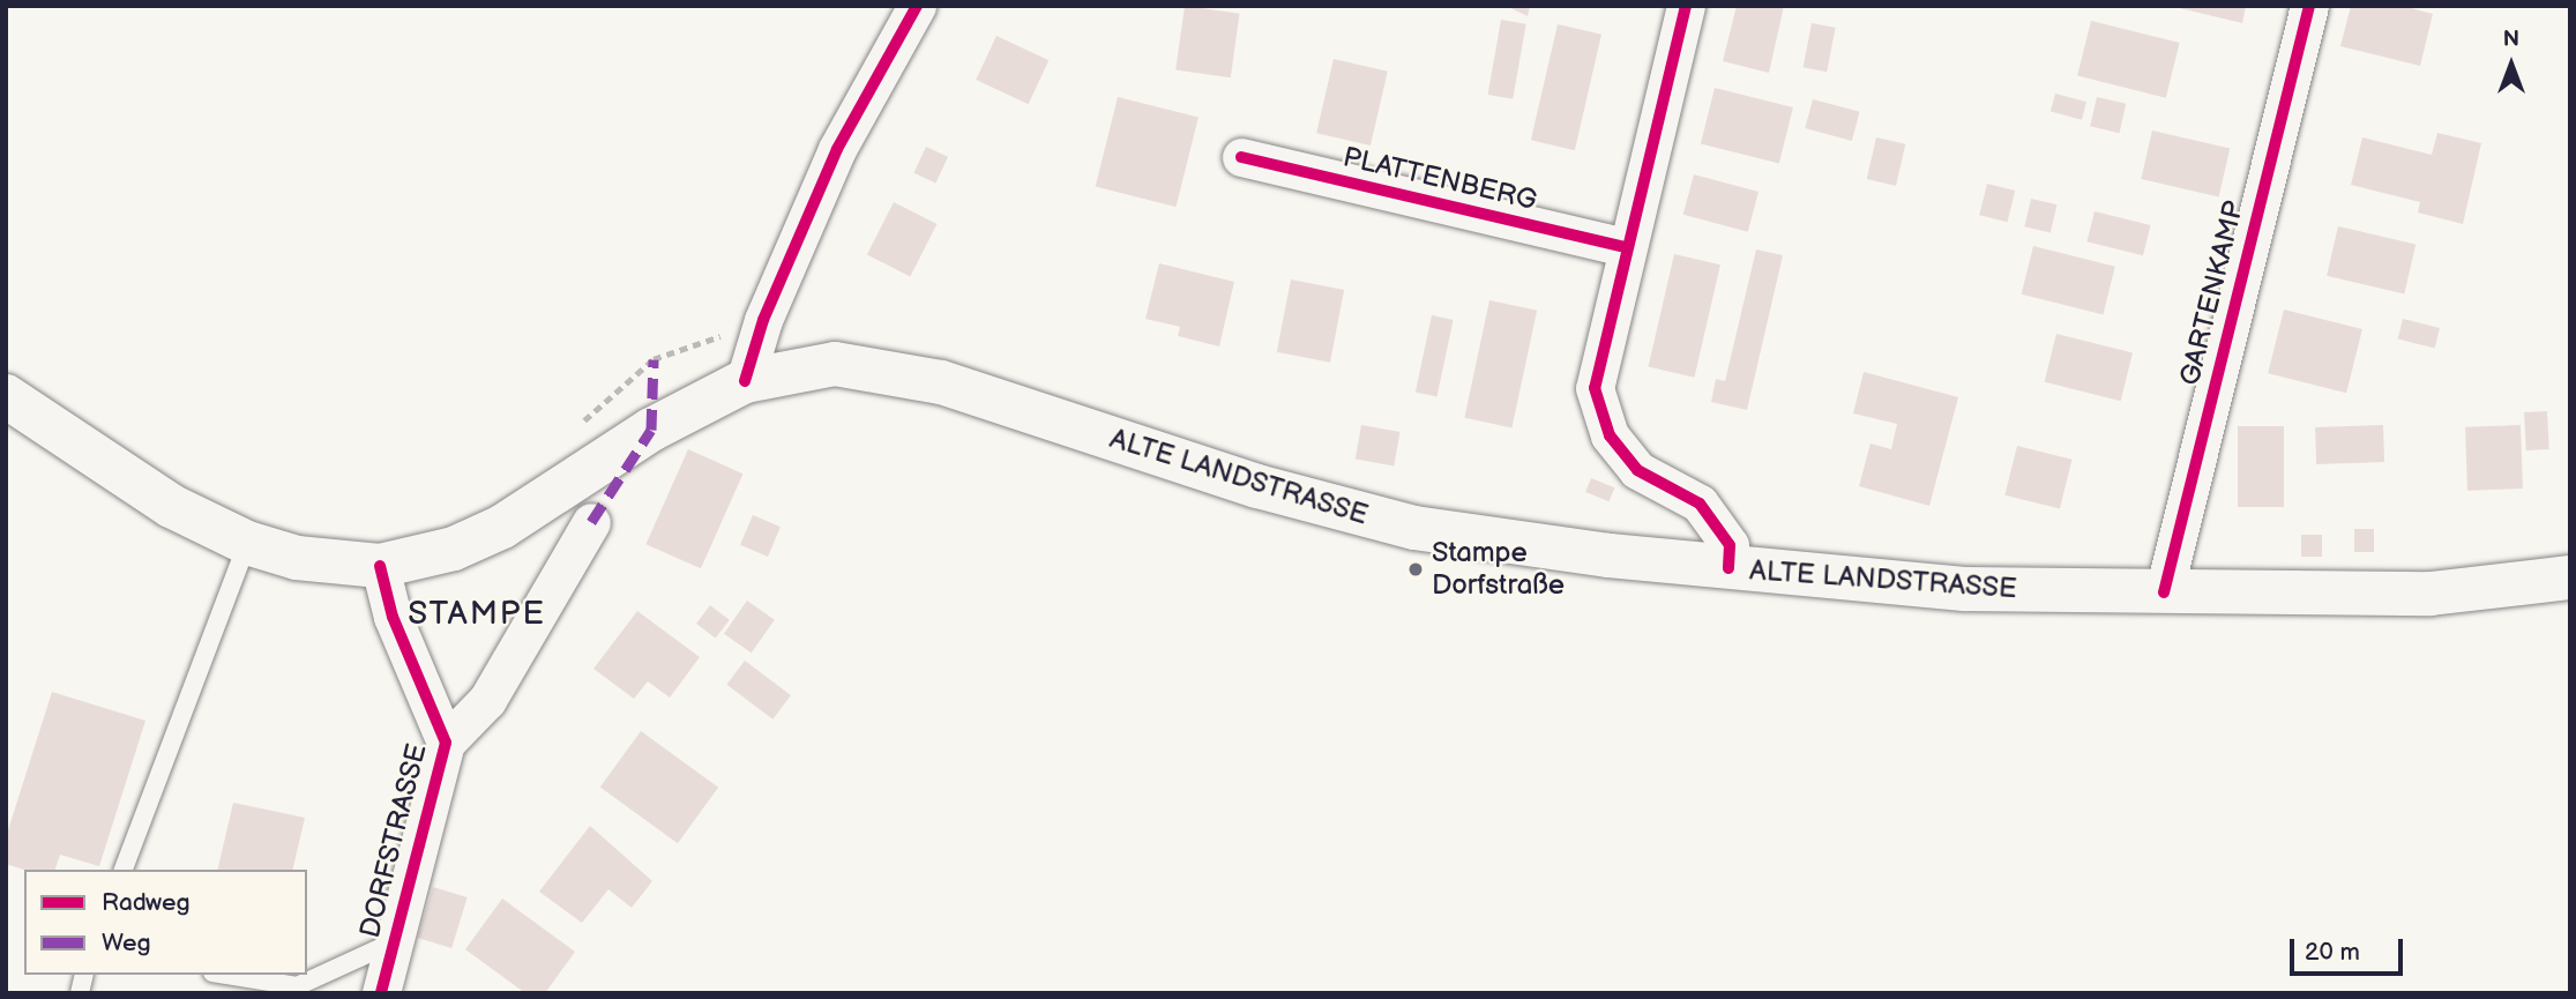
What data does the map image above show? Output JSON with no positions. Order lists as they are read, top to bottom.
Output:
{
  "streets": {
    "main road": ["ALTE LANDSTRASSE"],
    "street": ["PLATTENBERG", "GARTENKAMP", "DORFSTRASSE"]
  },
  "crossings": [
    ["GARTENKAMP", "ALTE LANDSTRASSE"],
    ["ALTE LANDSTRASSE", "DORFSTRASSE"]
  ],
  "districts": ["STAMPE"],
  "places": ["Stampe Dorfstraße"],
  "legend": ["Radweg", "Weg"],
  "scale_bar": "20 m",
  "north": "top"
}
